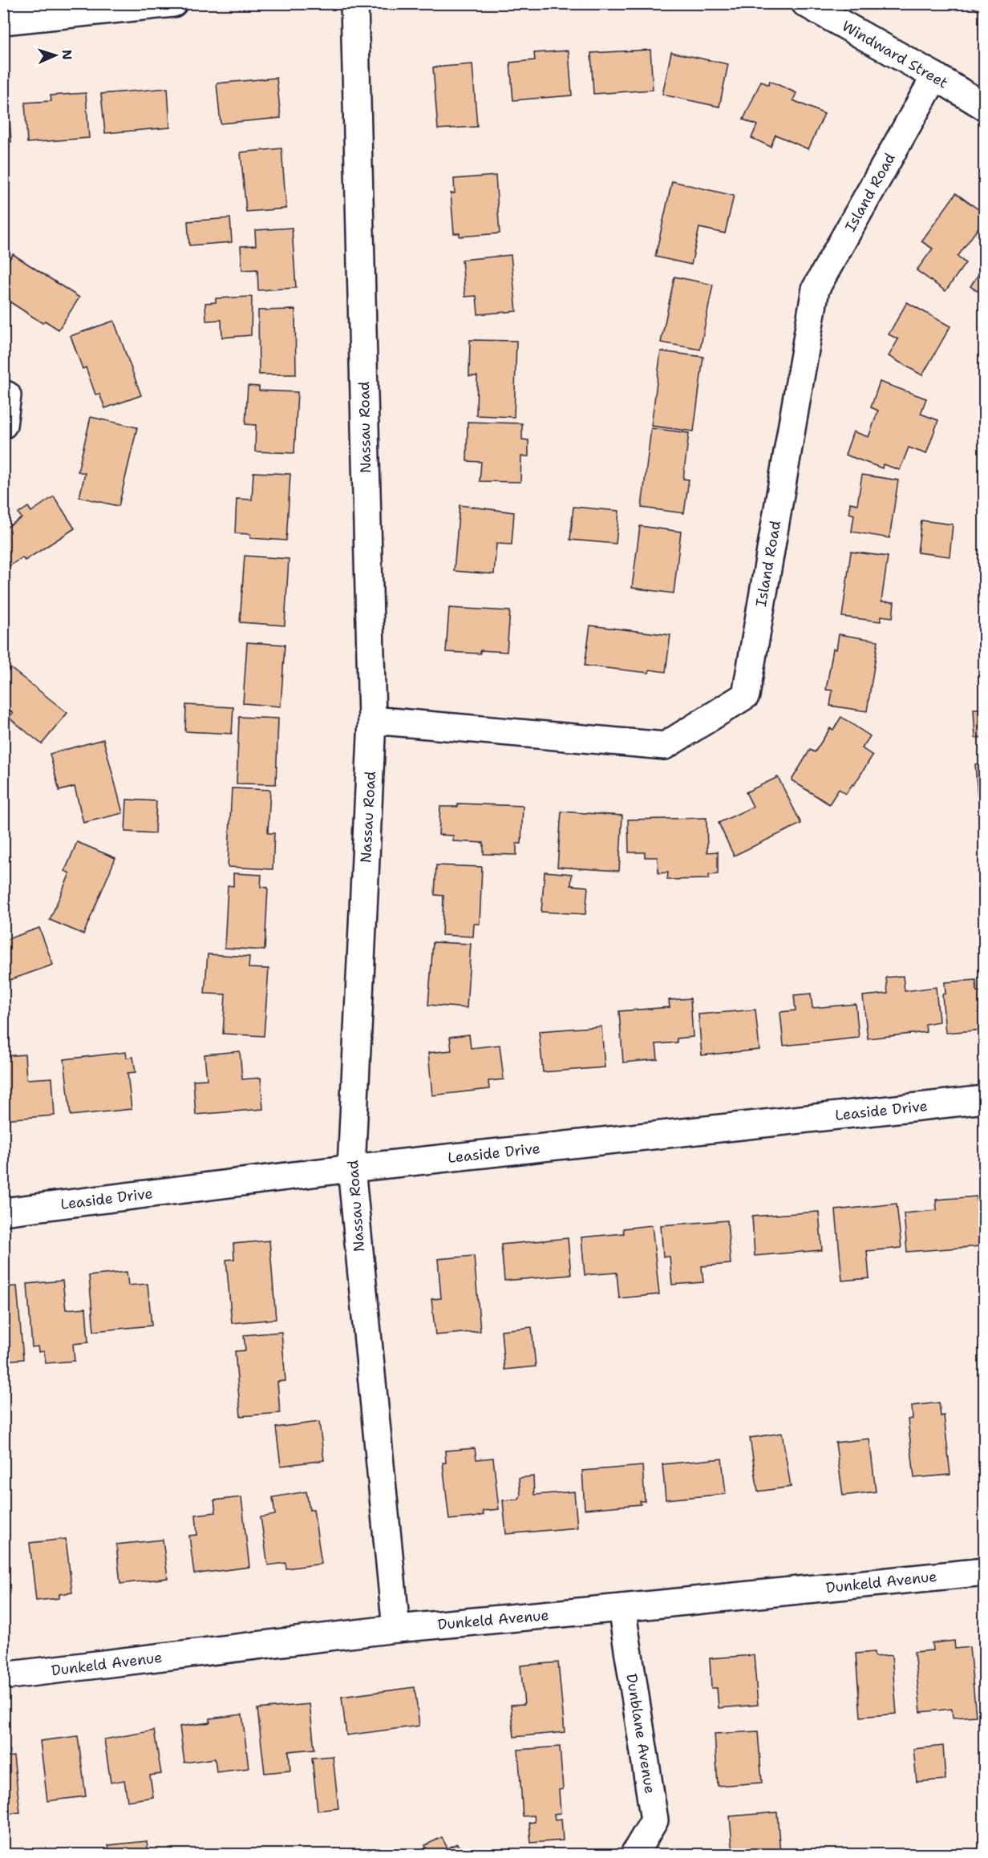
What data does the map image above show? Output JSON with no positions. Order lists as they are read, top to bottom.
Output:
{
  "streets": {
    "street": [
      "Windward Street",
      "Island Road",
      "Nassau Road",
      "Leaside Drive",
      "Dunkeld Avenue",
      "Dunblane Avenue"
    ]
  },
  "crossings": [
    ["Windward Street", "Island Road"],
    ["Island Road", "Nassau Road"],
    ["Nassau Road", "Leaside Drive"],
    ["Nassau Road", "Dunkeld Avenue"],
    ["Dunkeld Avenue", "Dunblane Avenue"]
  ],
  "north": "right"
}
